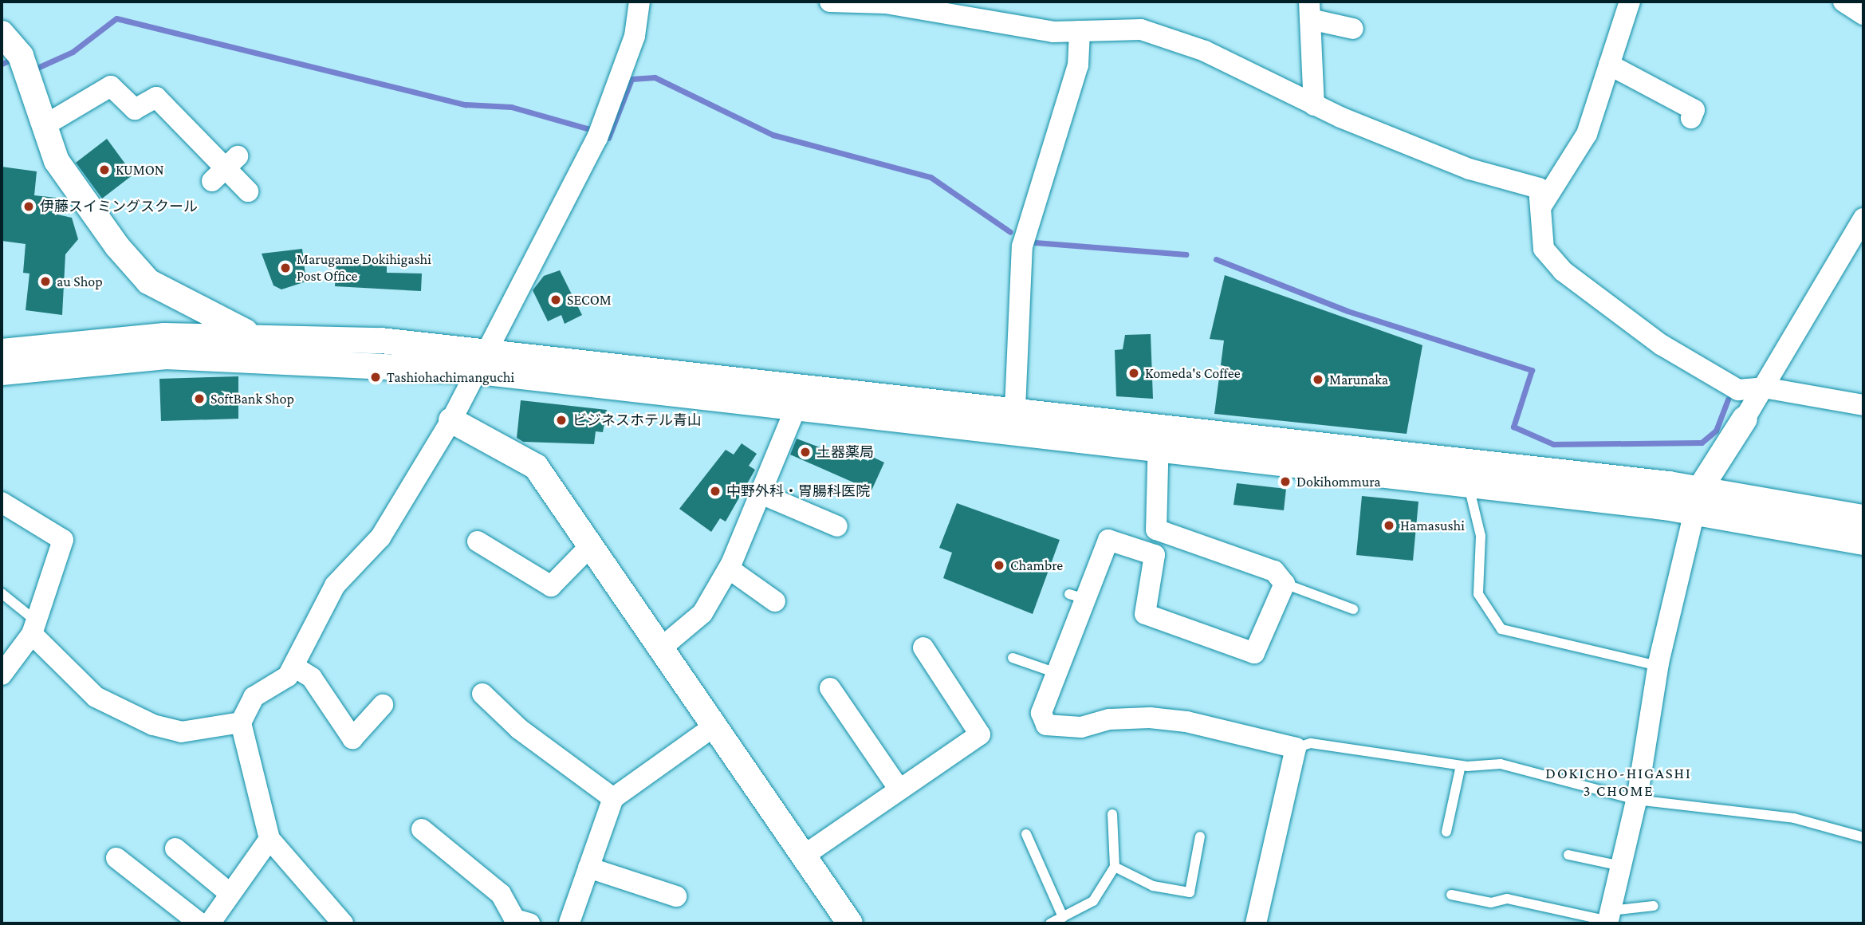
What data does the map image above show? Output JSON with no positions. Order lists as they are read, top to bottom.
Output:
{
  "districts": ["DOKICHO-HIGASHI 3 CHOME"],
  "places": [
    "KUMON",
    "伊藤スイミングスクール",
    "Marugame Dokihigashi Post Office",
    "au Shop",
    "SECOM",
    "Komeda's Coffee",
    "Tashiohachimanguchi",
    "Marunaka",
    "SoftBank Shop",
    "ビジネスホテル青山",
    "土器薬局",
    "Dokihommura",
    "中野外科・胃腸科医院",
    "Hamasushi",
    "Chambre"
  ]
}
